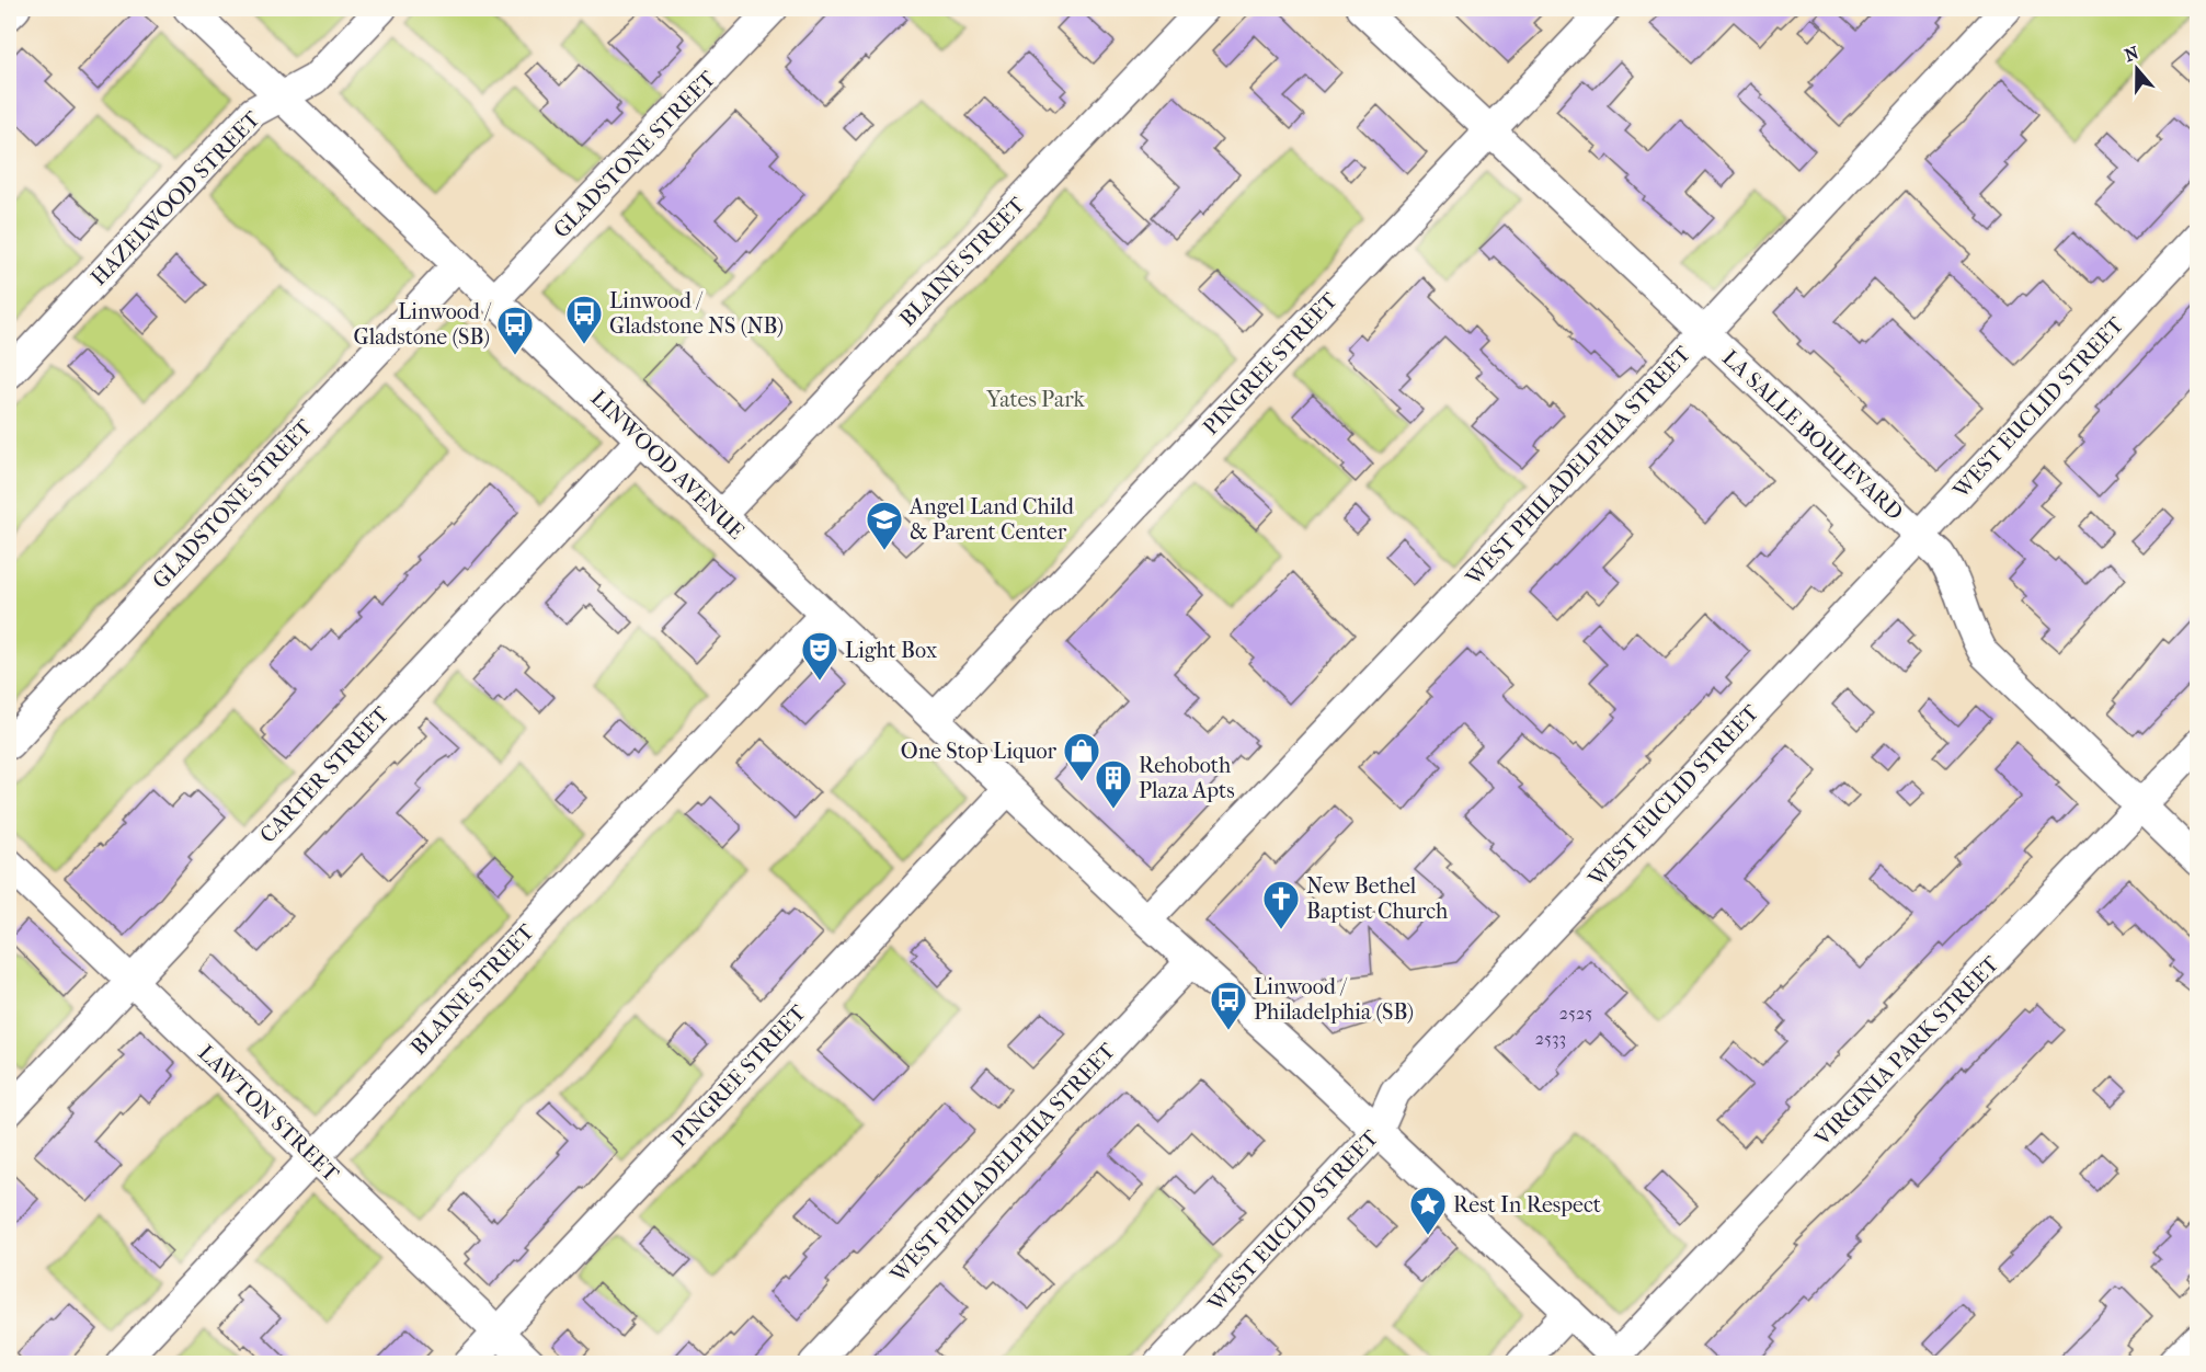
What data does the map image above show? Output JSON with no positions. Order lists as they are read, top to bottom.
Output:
{
  "streets": {
    "street": [
      "GLADSTONE STREET",
      "HAZELWOOD STREET",
      "BLAINE STREET",
      "PINGREE STREET",
      "WEST EUCLID STREET",
      "LA SALLE BOULEVARD",
      "LINWOOD AVENUE",
      "WEST PHILADELPHIA STREET",
      "CARTER STREET",
      "VIRGINIA PARK STREET",
      "LAWTON STREET"
    ]
  },
  "crossings": [
    ["GLADSTONE STREET", "LINWOOD AVENUE"],
    ["HAZELWOOD STREET", "LINWOOD AVENUE"],
    ["BLAINE STREET", "LINWOOD AVENUE"],
    ["BLAINE STREET", "LAWTON STREET"],
    ["PINGREE STREET", "LA SALLE BOULEVARD"],
    ["PINGREE STREET", "LINWOOD AVENUE"],
    ["PINGREE STREET", "LAWTON STREET"],
    ["WEST EUCLID STREET", "LA SALLE BOULEVARD"],
    ["WEST EUCLID STREET", "LINWOOD AVENUE"],
    ["LA SALLE BOULEVARD", "WEST PHILADELPHIA STREET"],
    ["LA SALLE BOULEVARD", "VIRGINIA PARK STREET"],
    ["LINWOOD AVENUE", "WEST PHILADELPHIA STREET"],
    ["LINWOOD AVENUE", "CARTER STREET"],
    ["LINWOOD AVENUE", "VIRGINIA PARK STREET"],
    ["CARTER STREET", "LAWTON STREET"]
  ],
  "parks": ["Yates Park"],
  "places": {
    "bus stop": ["Linwood / Gladstone NS (NB)", "Linwood / Gladstone (SB)", "Linwood / Philadelphia (SB)"],
    "school or university": ["Angel Land Child & Parent Center"],
    "theatre": ["Light Box"],
    "shop": ["One Stop Liquor"],
    "building": ["Rehoboth Plaza Apts"],
    "church": ["New Bethel Baptist Church"],
    "place": ["Rest In Respect"]
  },
  "house_numbers": ["2525", "2533"],
  "north": "top"
}
